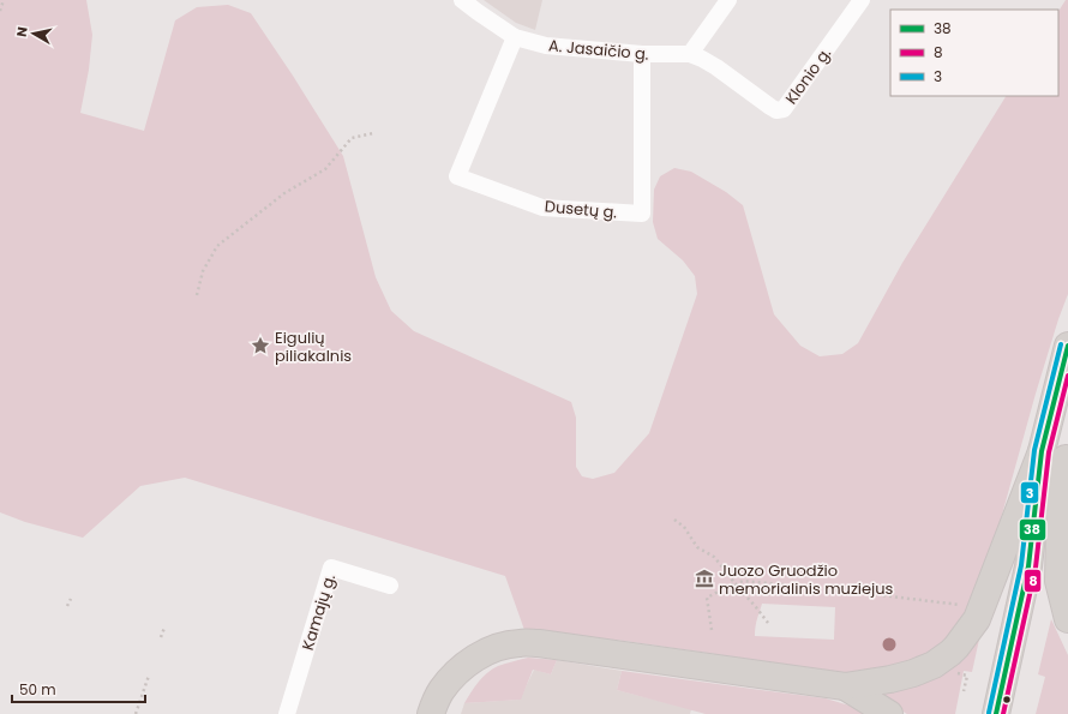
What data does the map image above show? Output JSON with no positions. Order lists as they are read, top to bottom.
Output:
{
  "streets": {
    "street": [
      "A. Jasaičio g.",
      "Klonio g.",
      "Dusetų g.",
      "Kamajų g."
    ]
  },
  "crossings": [
    ["A. Jasaičio g.", "Klonio g."],
    ["A. Jasaičio g.", "Dusetų g."]
  ],
  "places": {
    "place": ["Eigulių piliakalnis"],
    "museum": ["Juozo Gruodžio memorialinis muziejus"]
  },
  "lines": ["transit line 3", "transit line 38", "transit line 8"],
  "legend": ["38", "8", "3"],
  "scale_bar": "50 m",
  "north": "left"
}
